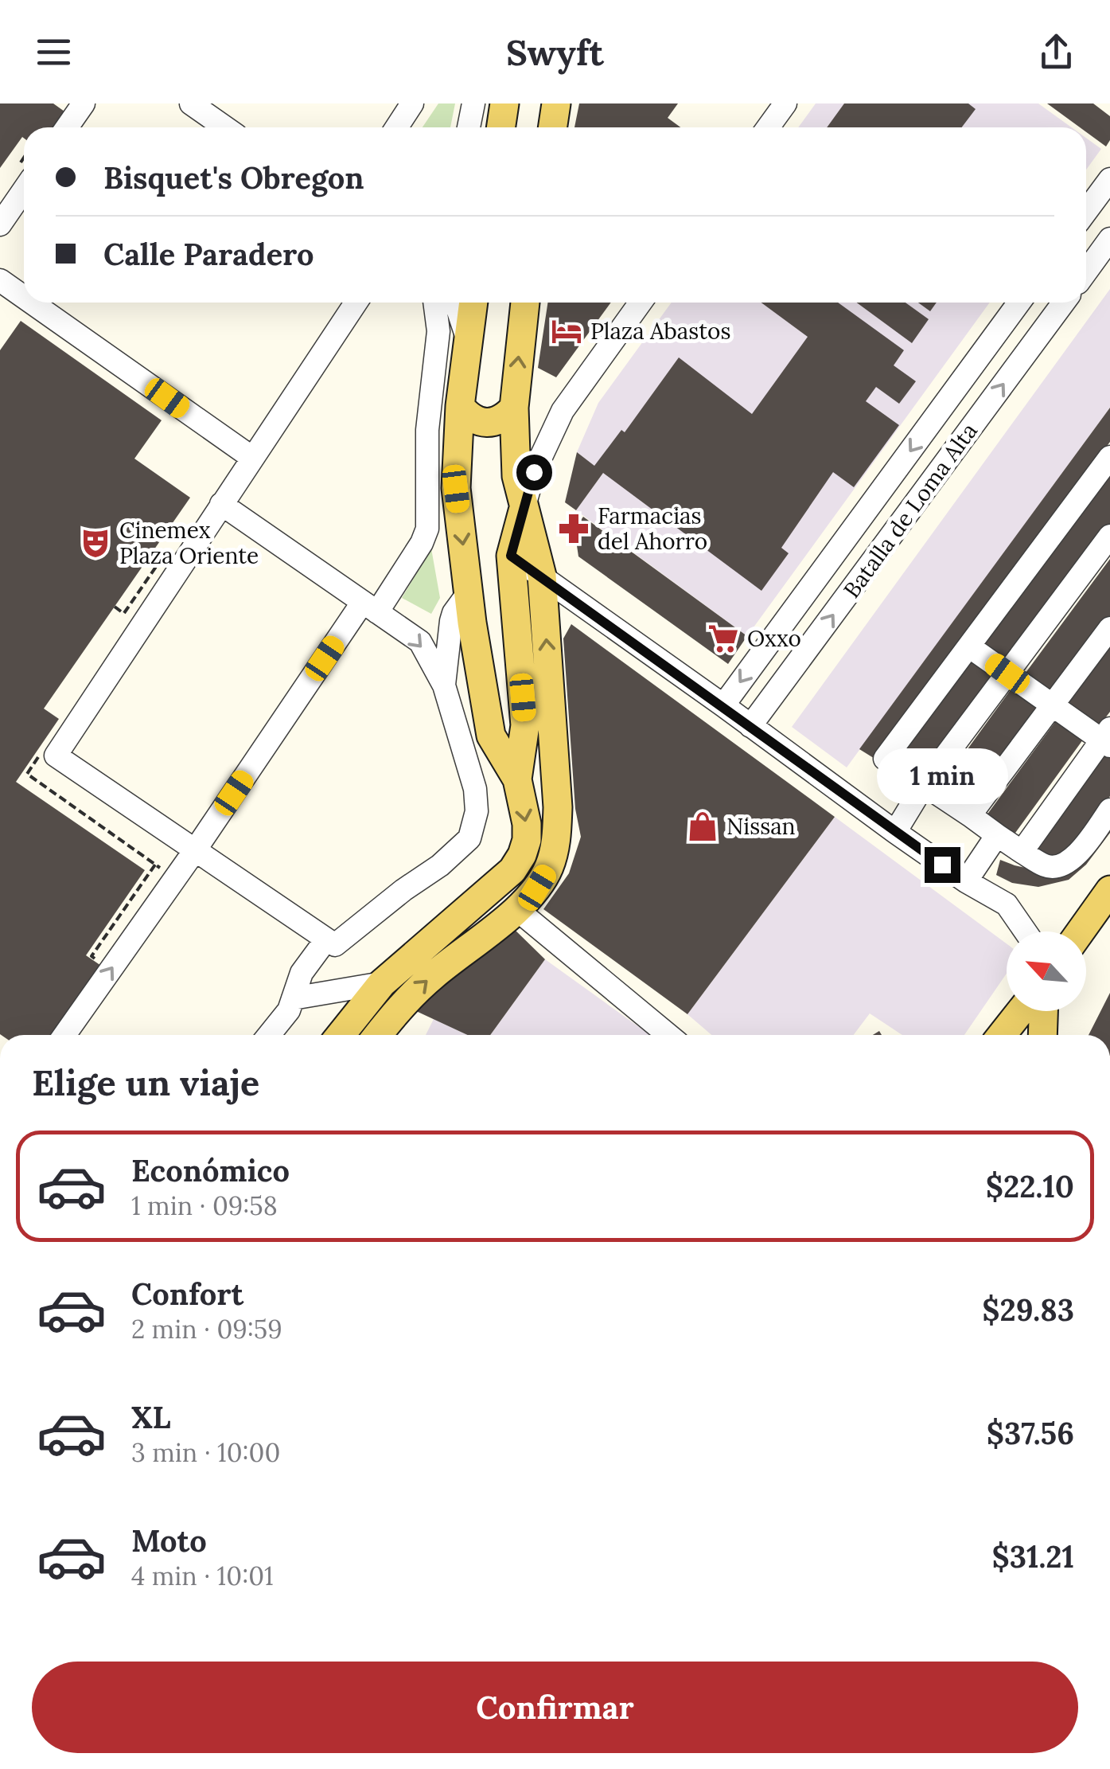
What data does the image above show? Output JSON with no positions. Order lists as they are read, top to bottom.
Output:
{
  "streets": {
    "street": ["Batalla de Loma Alta"]
  },
  "places": {
    "hotel": ["Plaza Abastos"],
    "pharmacy": ["Farmacias del Ahorro"],
    "theatre": ["Cinemex Plaza Oriente"],
    "supermarket": ["Oxxo"],
    "shop": ["Nissan"]
  },
  "north": "top left",
  "page": {
    "header": "Swyft",
    "banner": ["Bisquet's Obregon", "Calle Paradero"],
    "bubble": "1 min",
    "heading": "Elige un viaje",
    "list": [
      {
        "name": "Económico",
        "note": "1 min · 09:58",
        "value": "$22.10"
      },
      {
        "name": "Confort",
        "note": "2 min · 09:59",
        "value": "$29.83"
      },
      {
        "name": "XL",
        "note": "3 min · 10:00",
        "value": "$37.56"
      },
      {
        "name": "Moto",
        "note": "4 min · 10:01",
        "value": "$31.21"
      }
    ],
    "buttons": "Confirmar"
  }
}
